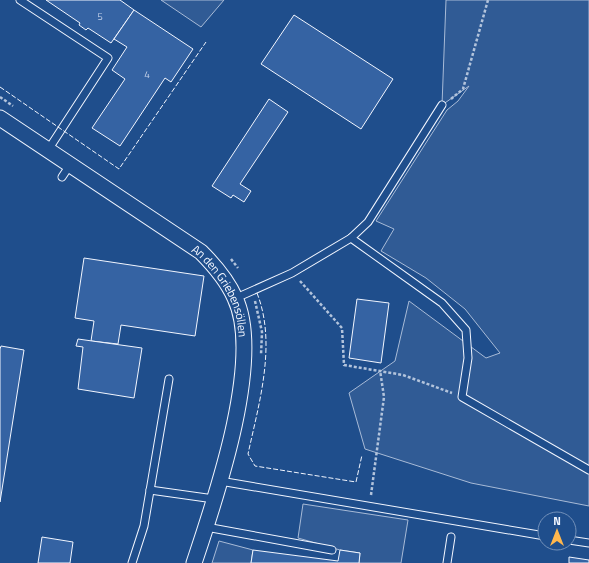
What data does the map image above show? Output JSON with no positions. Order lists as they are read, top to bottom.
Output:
{
  "streets": {
    "street": ["An den Griebensöllen"]
  },
  "house_numbers": ["5", "4"],
  "north": "top"
}
